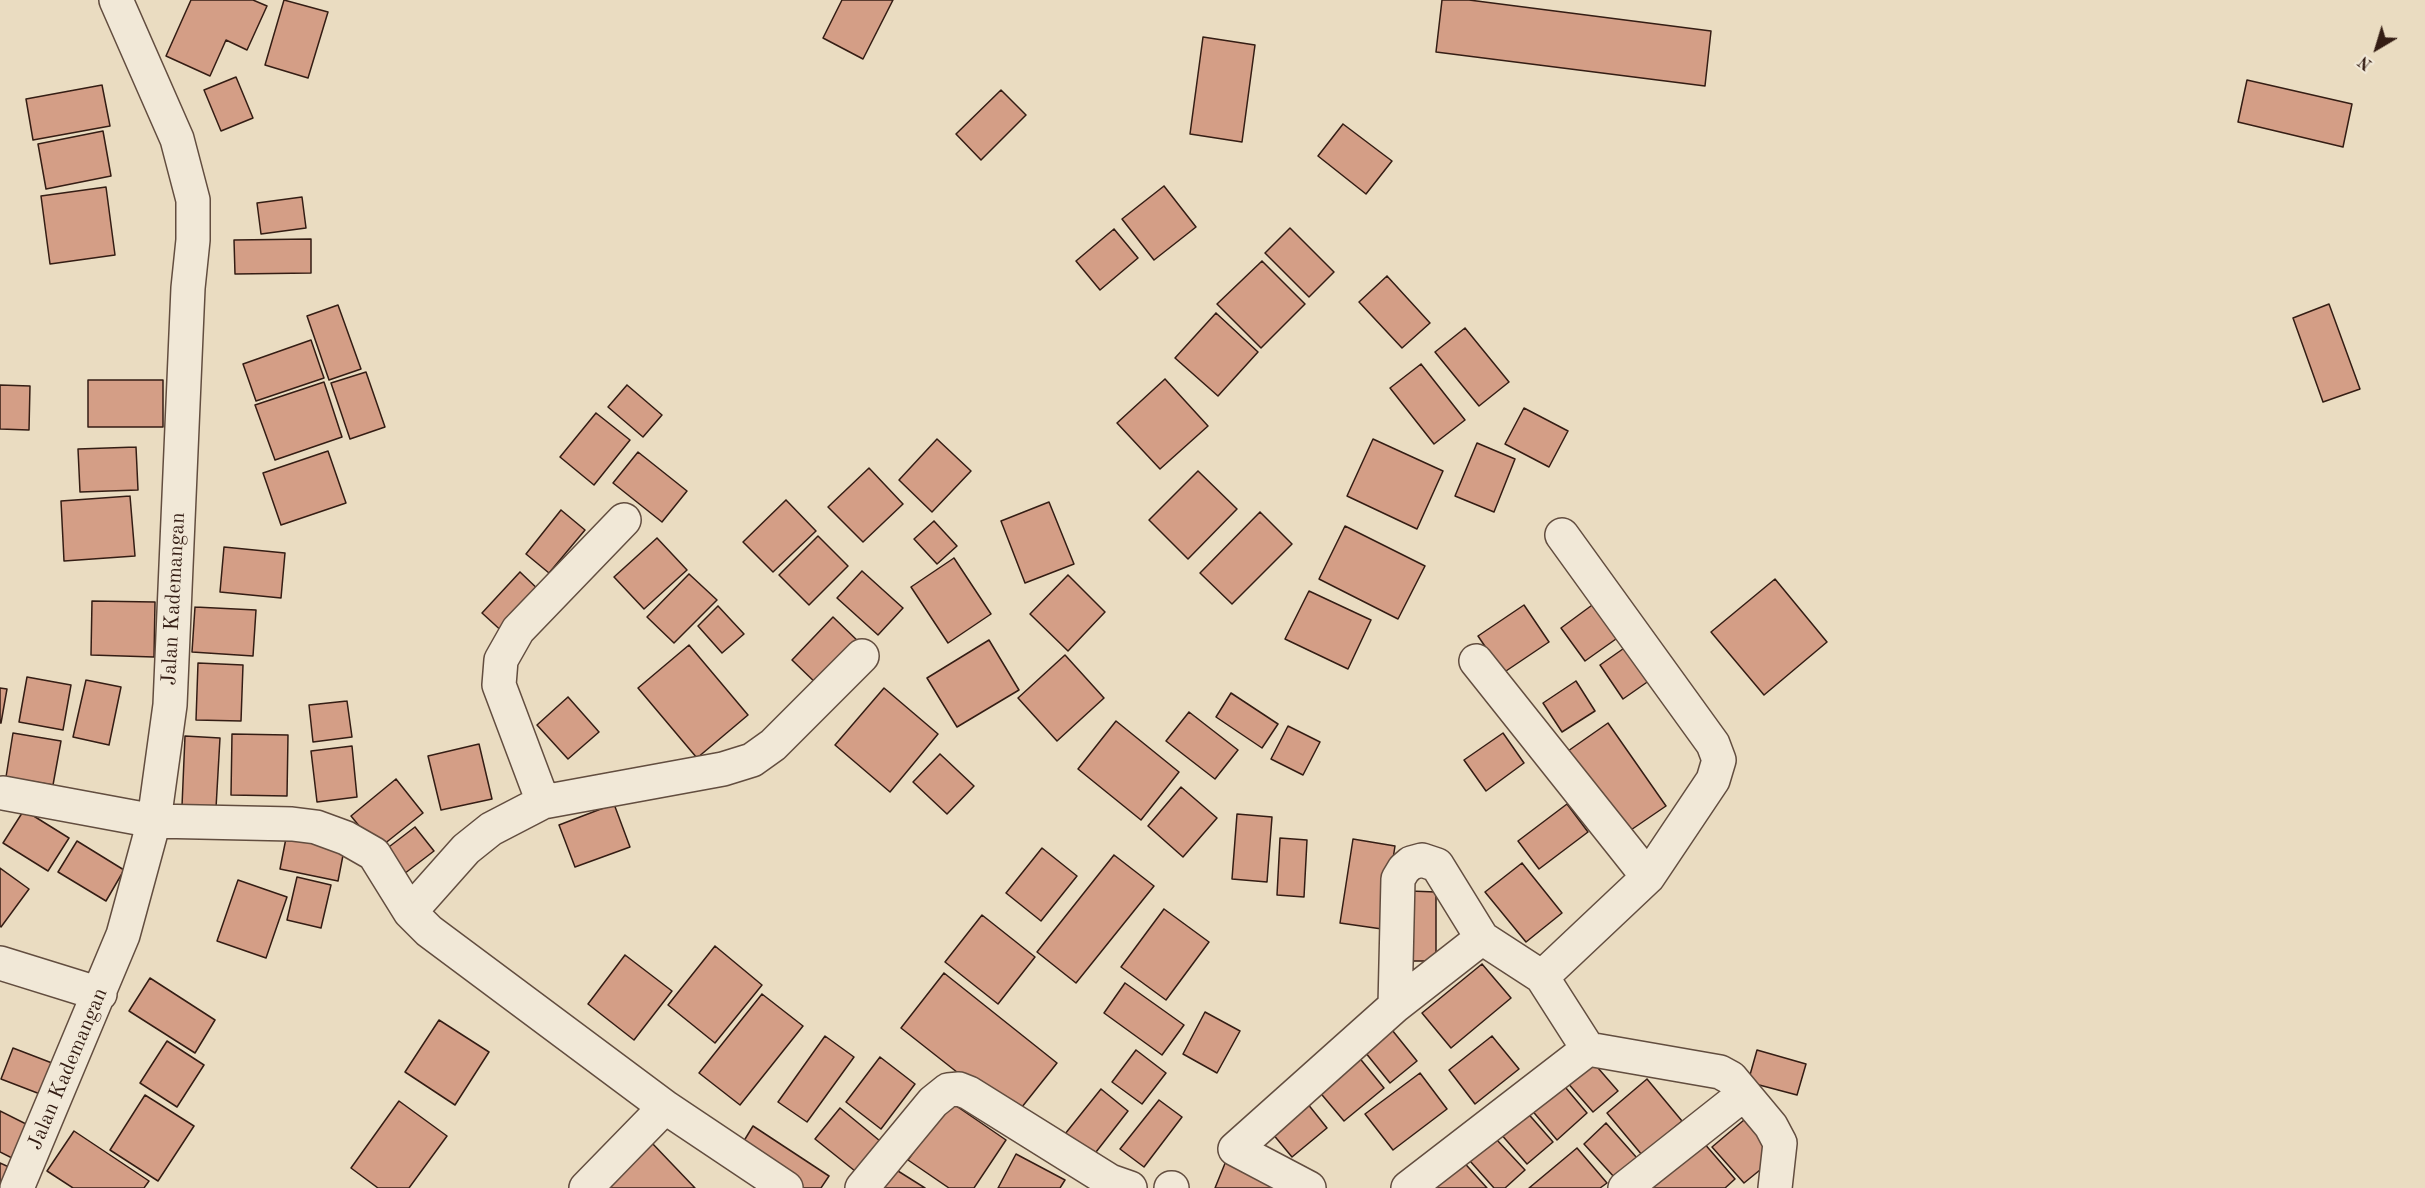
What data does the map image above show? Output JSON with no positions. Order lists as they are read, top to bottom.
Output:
{
  "streets": {
    "street": ["Jalan Kademangan"]
  },
  "north": "bottom left"
}
